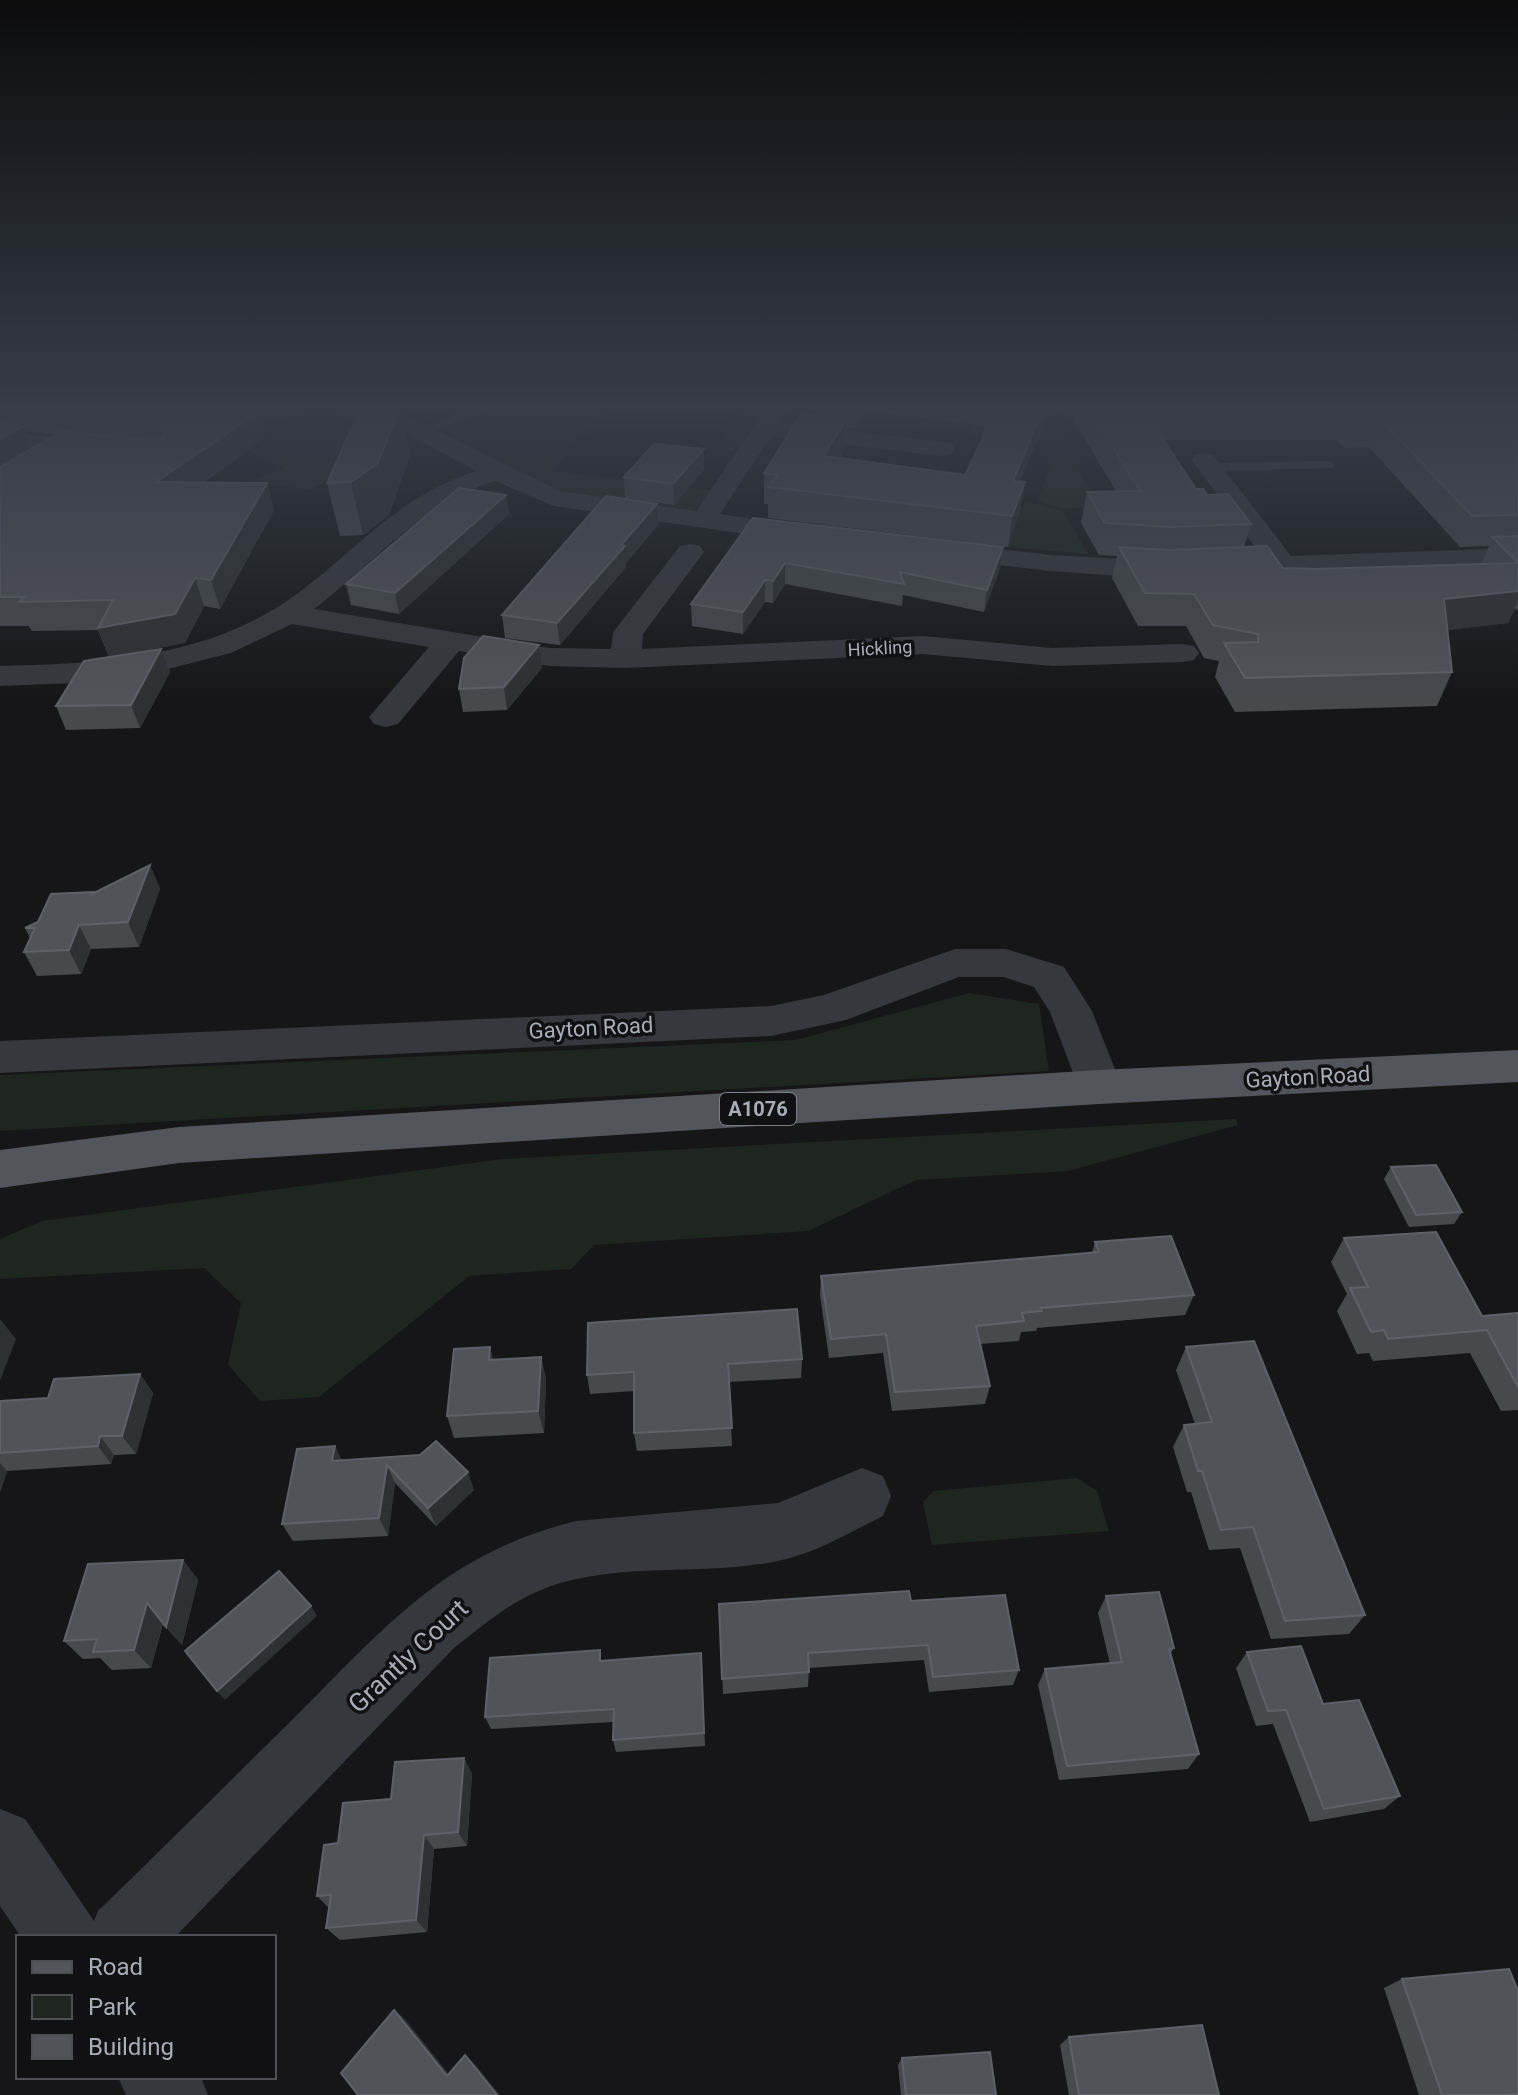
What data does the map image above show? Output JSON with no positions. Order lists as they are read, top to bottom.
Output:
{
  "streets": {
    "main road": ["Gayton Road", "A1076"],
    "street": ["Hickling", "Grantly Court"]
  },
  "legend": ["Road", "Park", "Building"]
}
